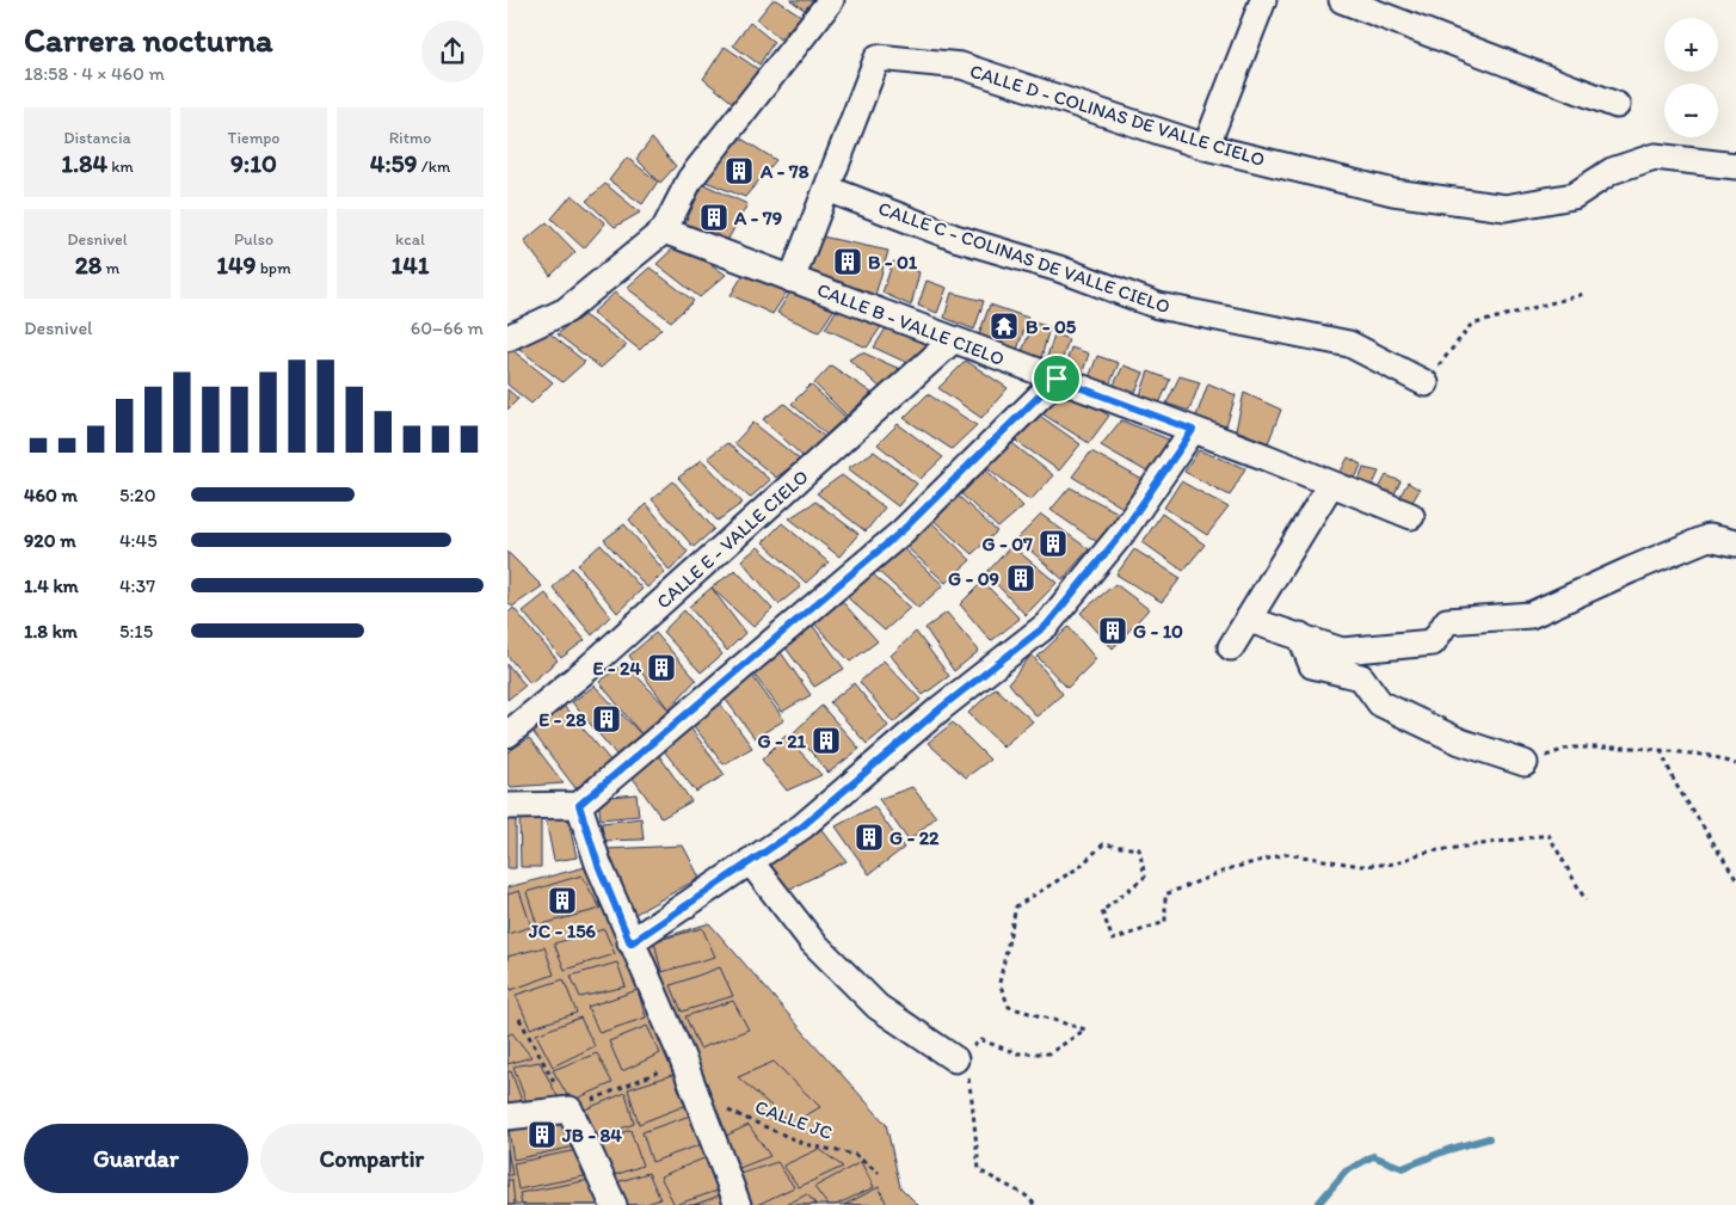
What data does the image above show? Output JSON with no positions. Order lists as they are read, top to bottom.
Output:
{
  "streets": {
    "street": [
      "CALLE D - COLINAS DE VALLE CIELO",
      "CALLE C - COLINAS DE VALLE CIELO",
      "CALLE B - VALLE CIELO",
      "CALLE E - VALLE CIELO"
    ],
    "path": ["CALLE JC"]
  },
  "crossings": [
    ["CALLE D - COLINAS DE VALLE CIELO", "CALLE B - VALLE CIELO"],
    ["CALLE C - COLINAS DE VALLE CIELO", "CALLE B - VALLE CIELO"],
    ["CALLE B - VALLE CIELO", "CALLE E - VALLE CIELO"]
  ],
  "places": {
    "building": [
      "A - 78",
      "A - 79",
      "B - 01",
      "G - 07",
      "G - 09",
      "G - 10",
      "E - 24",
      "E - 28",
      "G - 21",
      "G - 22",
      "JC - 156",
      "JB - 84"
    ],
    "temple": ["B - 05"]
  },
  "page": {
    "heading": ["Carrera nocturna", "18:58 · 4 × 460 m"],
    "map_buttons": ["+", "−"],
    "stats": [
      ["Distancia", "1.84 km"],
      ["Tiempo", "9:10"],
      ["Ritmo", "4:59 /km"],
      ["Desnivel", "28 m"],
      ["Pulso", "149 bpm"],
      ["kcal", "141"]
    ],
    "chart": ["Desnivel", "60–66 m"],
    "list": [
      {
        "name": "460 m",
        "note": "5:20"
      },
      {
        "name": "920 m",
        "note": "4:45"
      },
      {
        "name": "1.4 km",
        "note": "4:37"
      },
      {
        "name": "1.8 km",
        "note": "5:15"
      }
    ],
    "buttons": ["Guardar", "Compartir"]
  }
}
